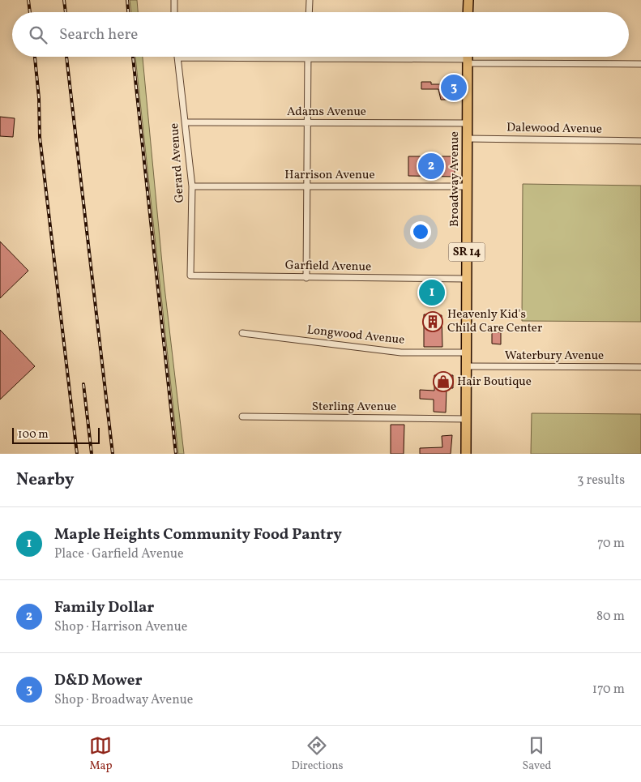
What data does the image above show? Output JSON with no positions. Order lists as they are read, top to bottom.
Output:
{
  "streets": {
    "main road": ["Broadway Avenue", "SR 14"],
    "street": [
      "Adams Avenue",
      "Dalewood Avenue",
      "Gerard Avenue",
      "Harrison Avenue",
      "Garfield Avenue",
      "Longwood Avenue",
      "Waterbury Avenue",
      "Sterling Avenue"
    ]
  },
  "crossings": [
    ["Adams Avenue", "Gerard Avenue"],
    ["Adams Avenue", "Broadway Avenue"],
    ["Dalewood Avenue", "Broadway Avenue"],
    ["Gerard Avenue", "Harrison Avenue"],
    ["Gerard Avenue", "Garfield Avenue"],
    ["Harrison Avenue", "Broadway Avenue"],
    ["Broadway Avenue", "Garfield Avenue"],
    ["Broadway Avenue", "Longwood Avenue"],
    ["Broadway Avenue", "Waterbury Avenue"],
    ["Broadway Avenue", "Sterling Avenue"]
  ],
  "places": {
    "building": ["Heavenly Kid's Child Care Center"],
    "shop": ["Hair Boutique"]
  },
  "scale_bar": "100 m",
  "page": {
    "search": "Search here",
    "pins": ["3", "2", "1"],
    "scale": "100 m",
    "heading": ["Nearby", "3 results"],
    "list": [
      {
        "mark": "1",
        "name": "Maple Heights Community Food Pantry",
        "note": "Place · Garfield Avenue",
        "value": "70 m"
      },
      {
        "mark": "2",
        "name": "Family Dollar",
        "note": "Shop · Harrison Avenue",
        "value": "80 m"
      },
      {
        "mark": "3",
        "name": "D&D Mower",
        "note": "Shop · Broadway Avenue",
        "value": "170 m"
      }
    ],
    "nav": ["Map", "Directions", "Saved"]
  }
}
